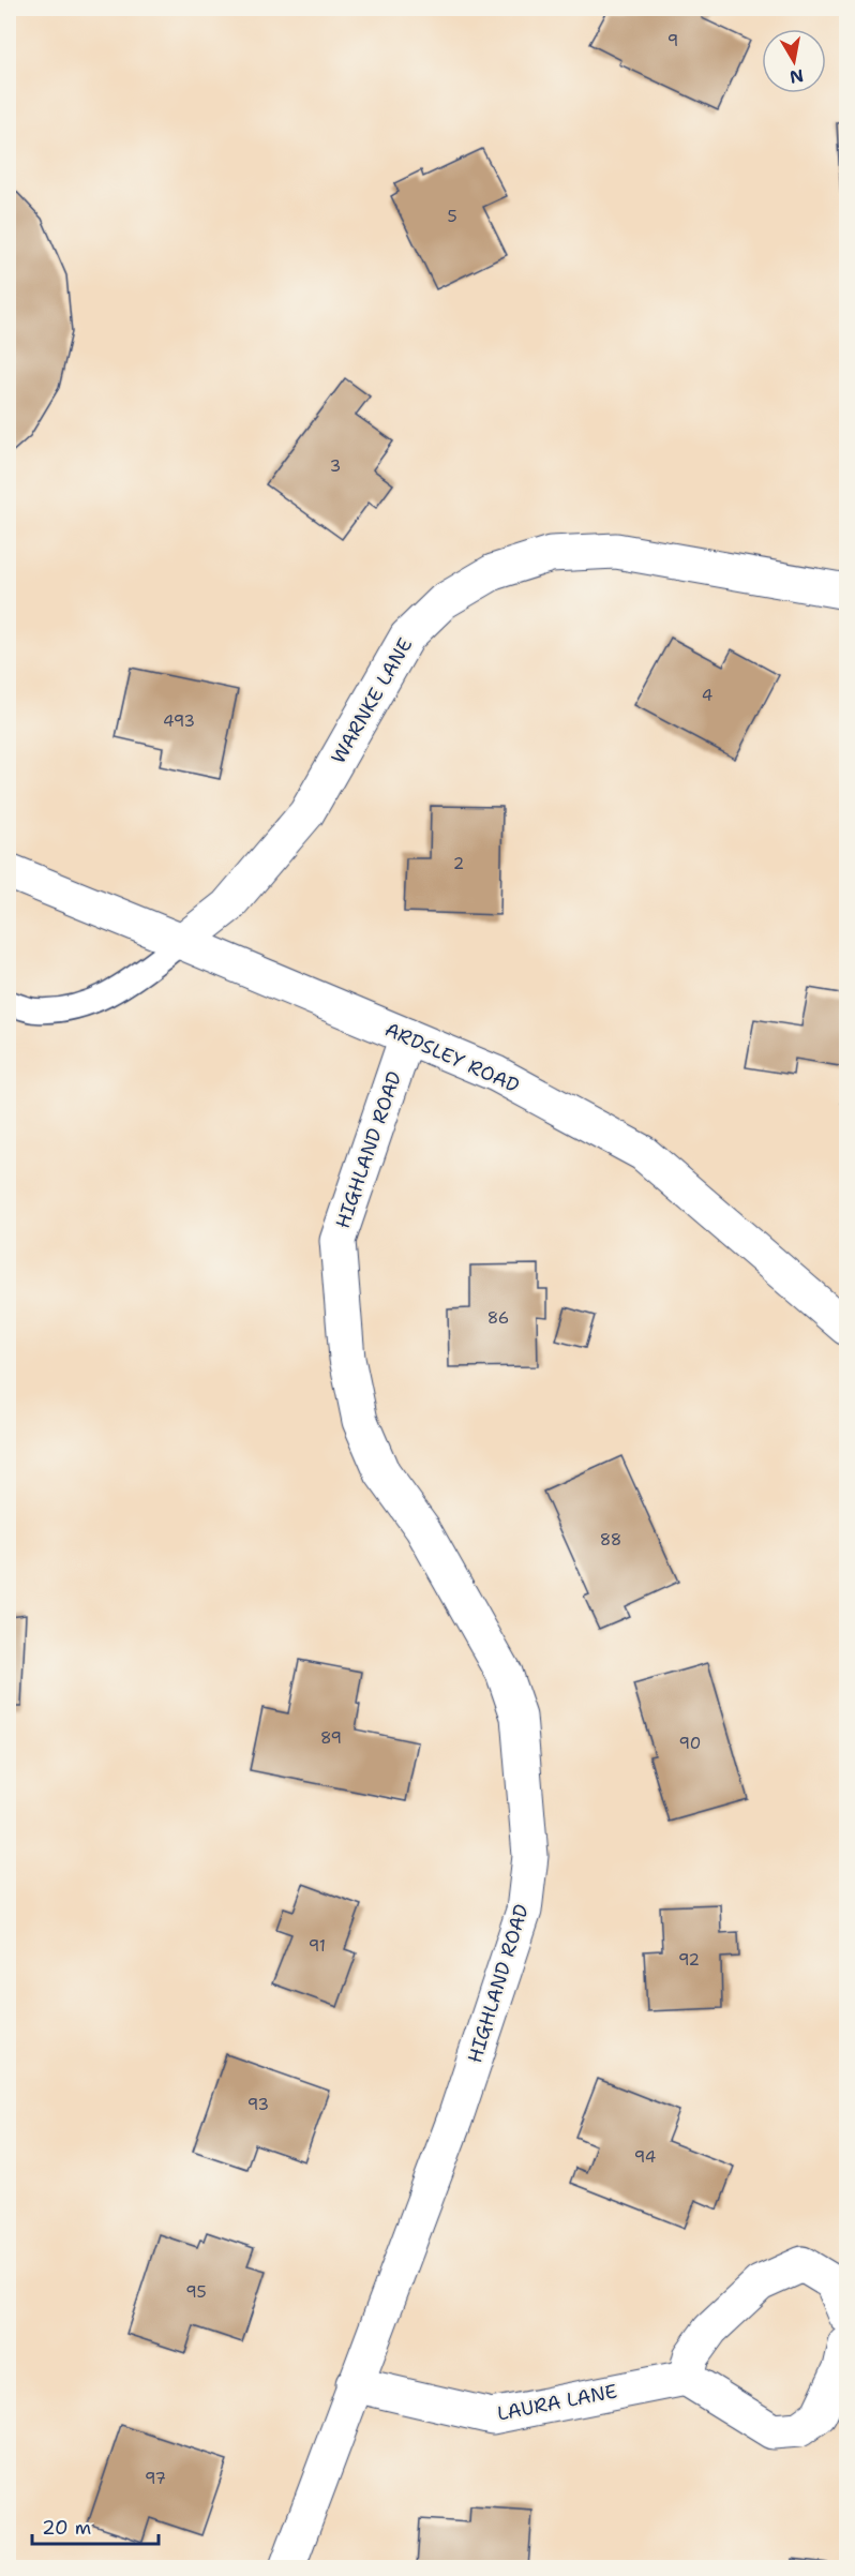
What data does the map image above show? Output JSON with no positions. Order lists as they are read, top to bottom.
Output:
{
  "streets": {
    "street": [
      "WARNKE LANE",
      "ARDSLEY ROAD",
      "HIGHLAND ROAD",
      "LAURA LANE"
    ]
  },
  "crossings": [
    ["WARNKE LANE", "ARDSLEY ROAD"],
    ["ARDSLEY ROAD", "HIGHLAND ROAD"],
    ["HIGHLAND ROAD", "LAURA LANE"]
  ],
  "house_numbers": [
    "9",
    "5",
    "3",
    "4",
    "493",
    "2",
    "86",
    "88",
    "89",
    "90",
    "91",
    "92",
    "93",
    "94",
    "95",
    "97"
  ],
  "scale_bar": "20 m",
  "north": "bottom"
}
